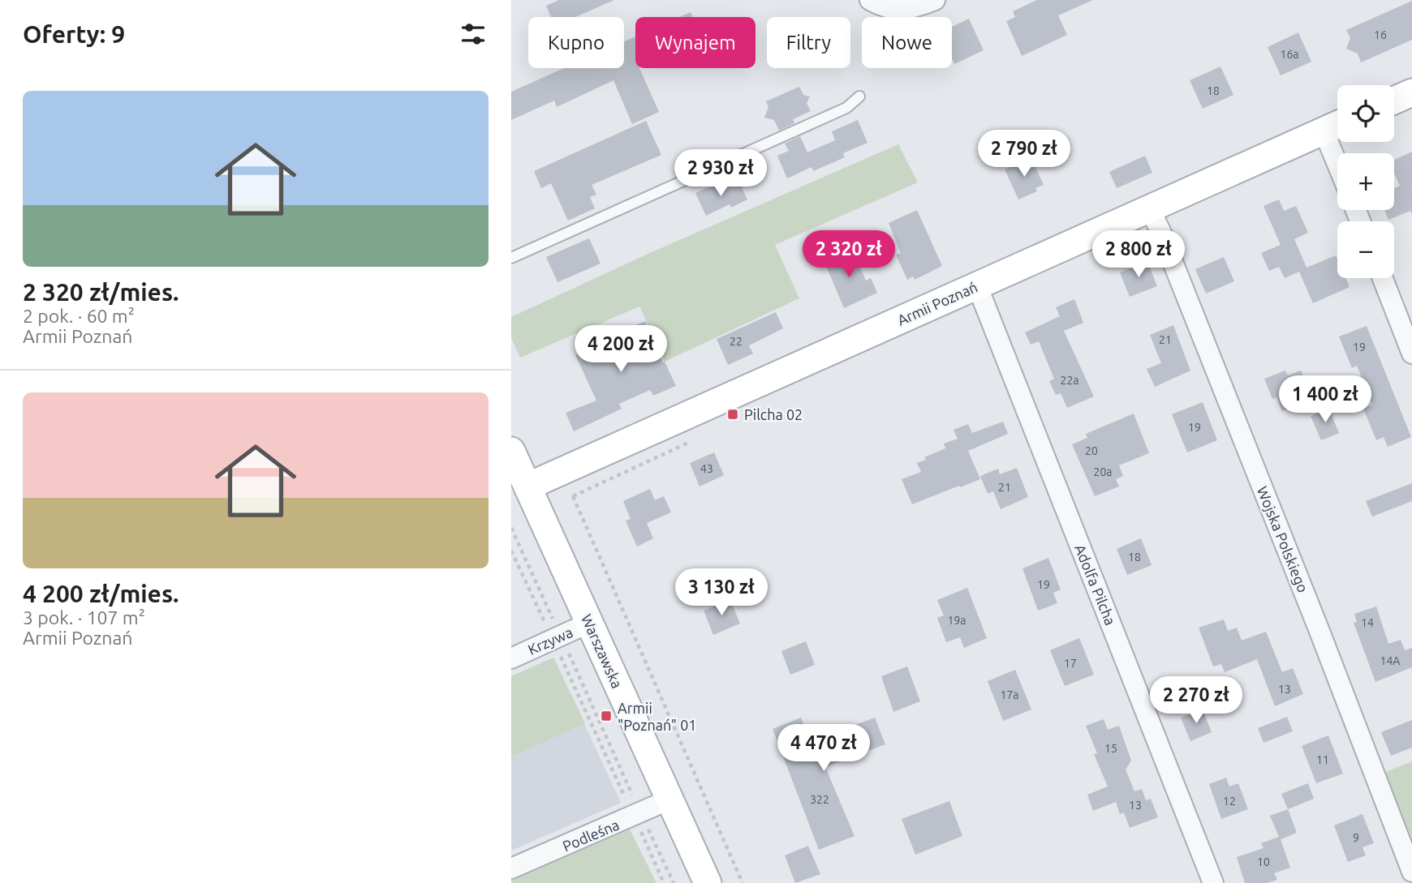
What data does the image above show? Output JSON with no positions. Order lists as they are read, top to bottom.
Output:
{
  "streets": {
    "street": [
      "Armii Poznań",
      "Wojska Polskiego",
      "Adolfa Pilcha",
      "Krzywa",
      "Warszawska",
      "Podleśna"
    ]
  },
  "crossings": [
    ["Armii Poznań", "Wojska Polskiego"],
    ["Armii Poznań", "Adolfa Pilcha"],
    ["Armii Poznań", "Warszawska"],
    ["Krzywa", "Warszawska"],
    ["Warszawska", "Podleśna"]
  ],
  "places": {
    "transit": ["Pilcha 02", "Armii \"Poznań\" 01"]
  },
  "house_numbers": [
    "16",
    "16a",
    "18",
    "21",
    "22",
    "19",
    "22a",
    "19",
    "20",
    "43",
    "20a",
    "21",
    "18",
    "19",
    "19a",
    "14",
    "14A",
    "17",
    "13",
    "17a",
    "15",
    "11",
    "322",
    "12",
    "13",
    "9",
    "10"
  ],
  "page": {
    "heading": "Oferty: 9",
    "chip": [
      "Kupno",
      "Wynajem",
      "Filtry",
      "Nowe"
    ],
    "list": [
      {
        "name": "2 320 zł/mies.",
        "note": "2 pok. · 60 m² · Armii Poznań"
      },
      {
        "name": "4 200 zł/mies.",
        "note": "3 pok. · 107 m² · Armii Poznań"
      }
    ],
    "map_buttons": ["+", "−"],
    "price": [
      "2 790 zł",
      "2 930 zł",
      "2 320 zł",
      "2 800 zł",
      "4 200 zł",
      "1 400 zł",
      "3 130 zł",
      "2 270 zł",
      "4 470 zł"
    ]
  }
}
